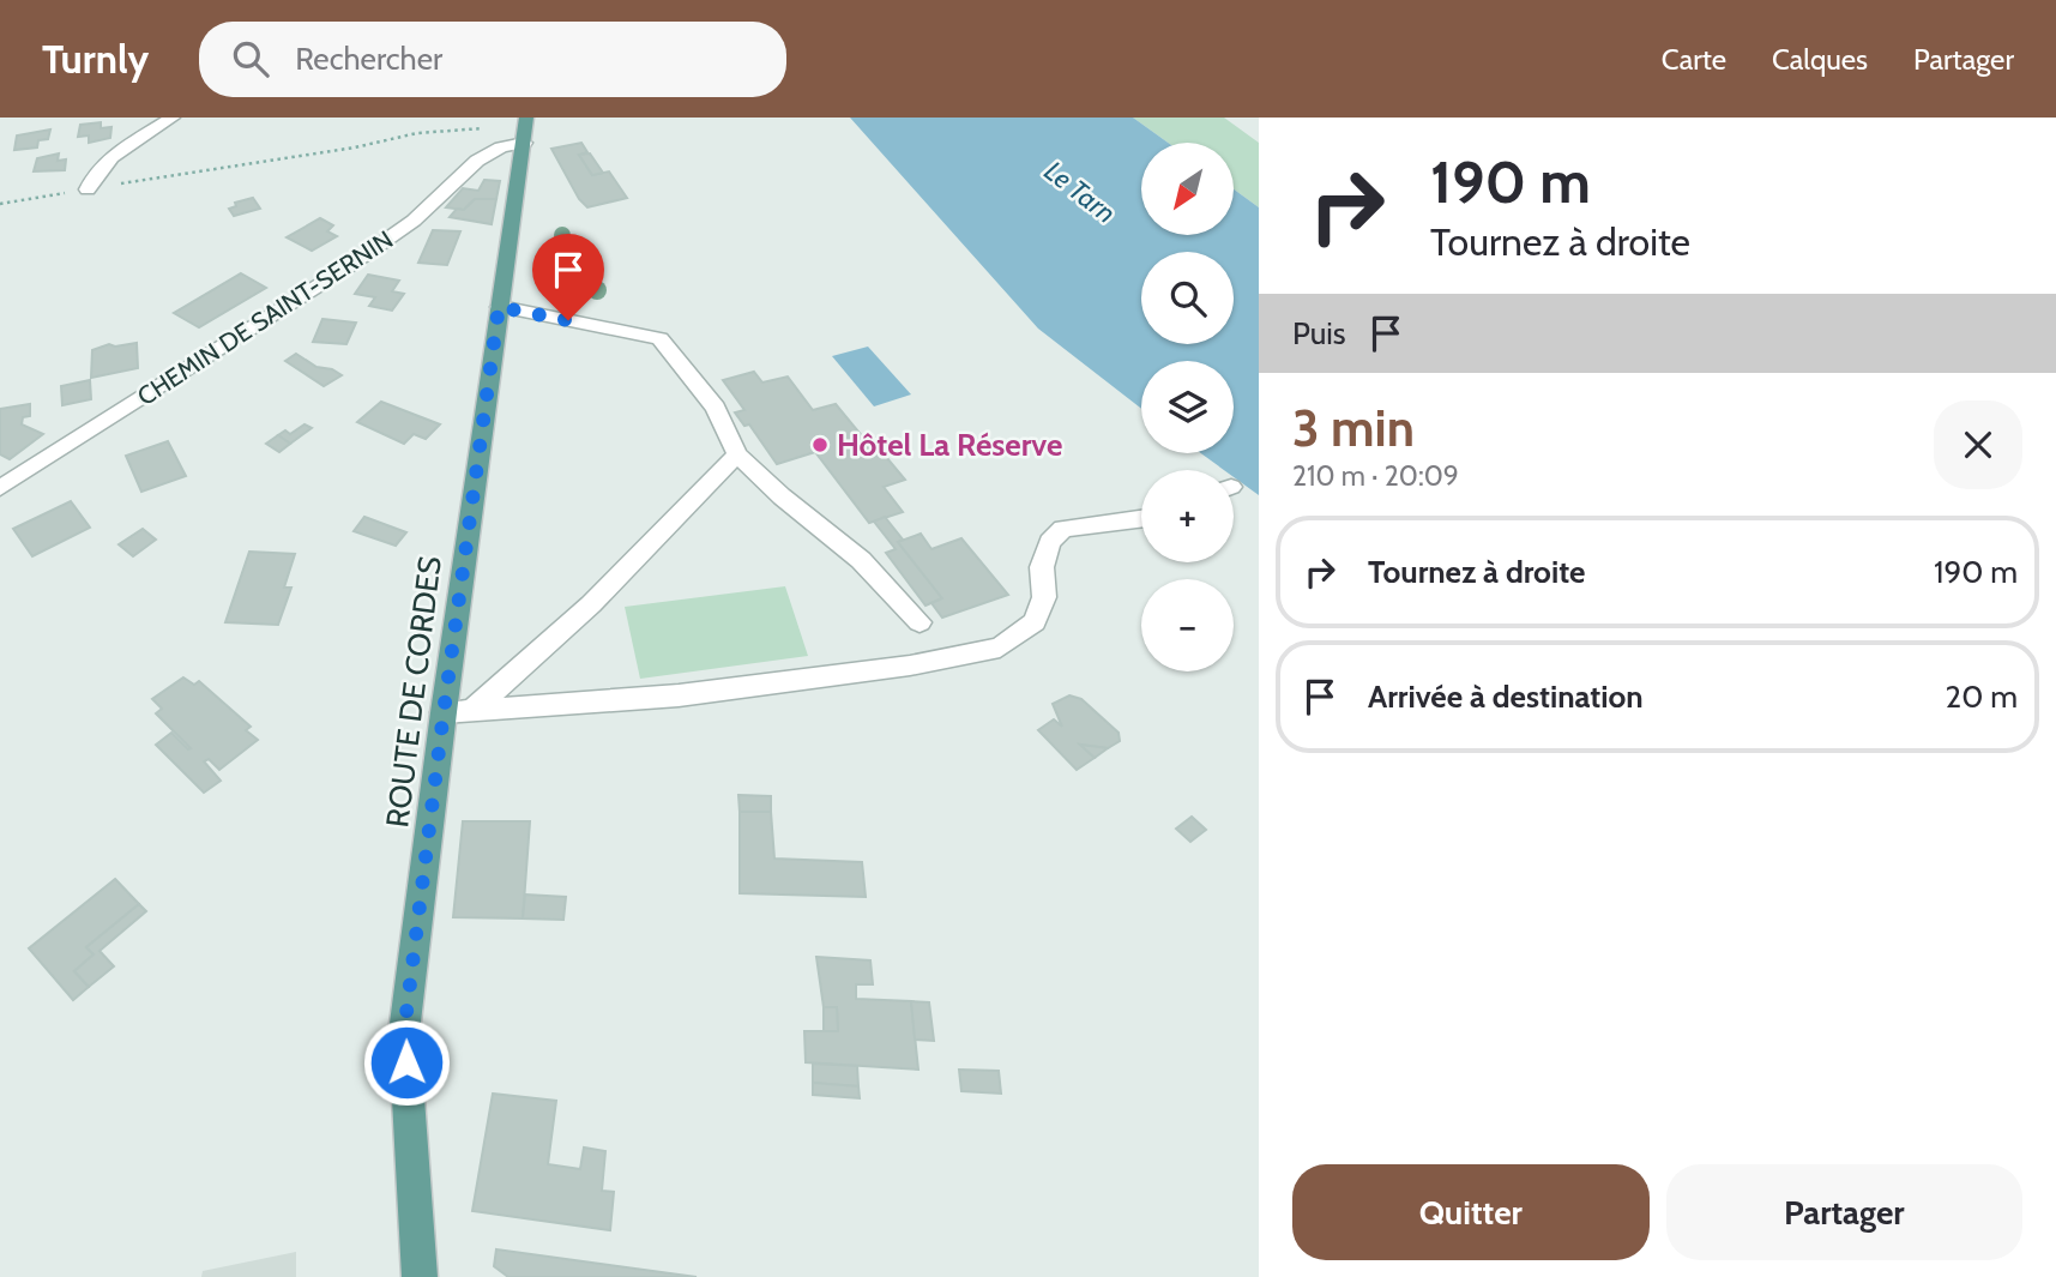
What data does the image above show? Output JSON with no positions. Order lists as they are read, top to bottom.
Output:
{
  "streets": {
    "main road": ["ROUTE DE CORDES"],
    "street": ["CHEMIN DE SAINT-SERNIN"]
  },
  "crossings": [
    ["CHEMIN DE SAINT-SERNIN", "ROUTE DE CORDES"]
  ],
  "water": ["Le Tarn"],
  "places": ["Hôtel La Réserve"],
  "north": "bottom left",
  "page": {
    "header": "Turnly",
    "search": "Rechercher",
    "nav": ["Carte", "Calques", "Partager"],
    "turn": ["190 m", "Tournez à droite"],
    "map_buttons": ["+", "−"],
    "then": "Puis",
    "heading": ["3 min", "210 m · 20:09"],
    "list": [
      {
        "name": "Tournez à droite",
        "value": "190 m"
      },
      {
        "name": "Arrivée à destination",
        "value": "20 m"
      }
    ],
    "buttons": ["Quitter", "Partager"]
  }
}
